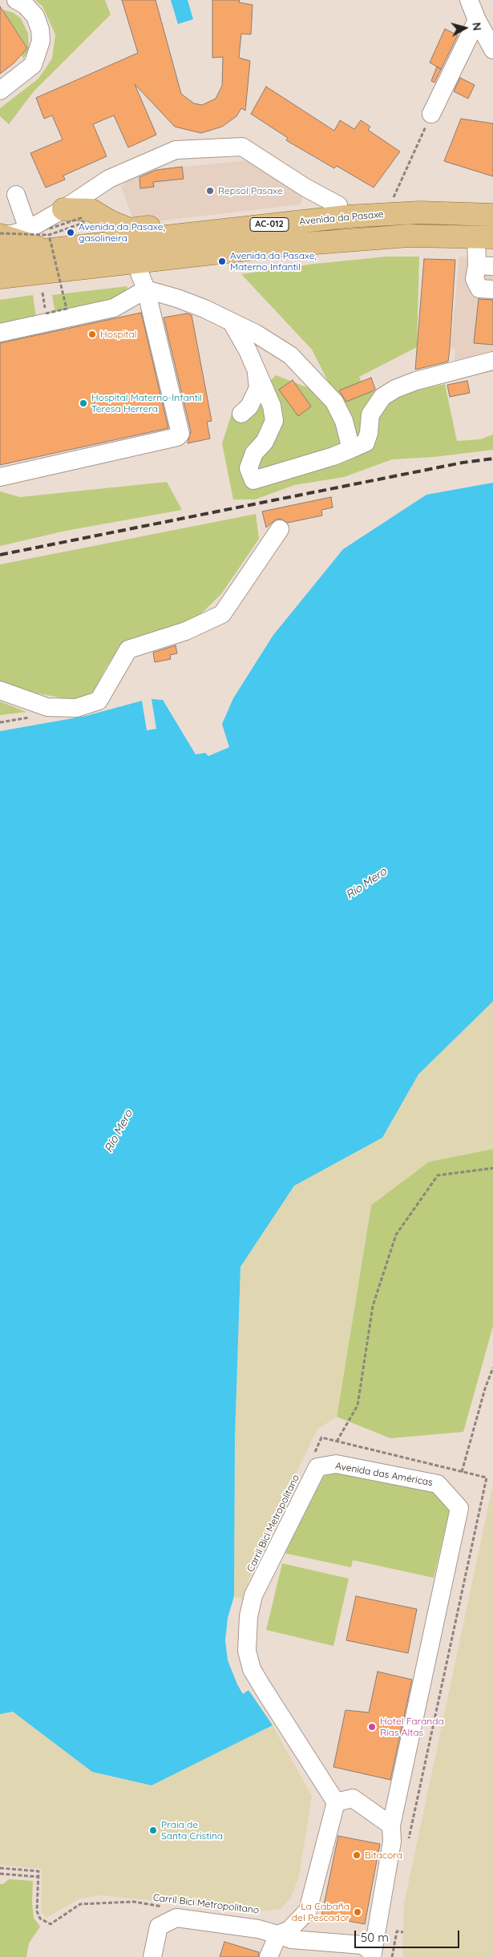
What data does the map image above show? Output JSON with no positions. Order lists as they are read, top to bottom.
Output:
{
  "streets": {
    "main road": ["Avenida da Pasaxe", "AC-012"],
    "street": ["Avenida das Américas"],
    "path": ["Carril Bici Metropolitano"]
  },
  "water": ["Río Mero"],
  "places": [
    "Repsol Pasaxe",
    "Avenida da Pasaxe, gasolineira",
    "Avenida da Pasaxe, Materno Infantil",
    "Hospital",
    "Hospital Materno-Infantil Teresa Herrera",
    "Hotel Faranda Rías Altas",
    "Praia de Santa Cristina",
    "Bitacora",
    "La Cabaña del Pescador"
  ],
  "scale_bar": "50 m",
  "north": "right"
}
